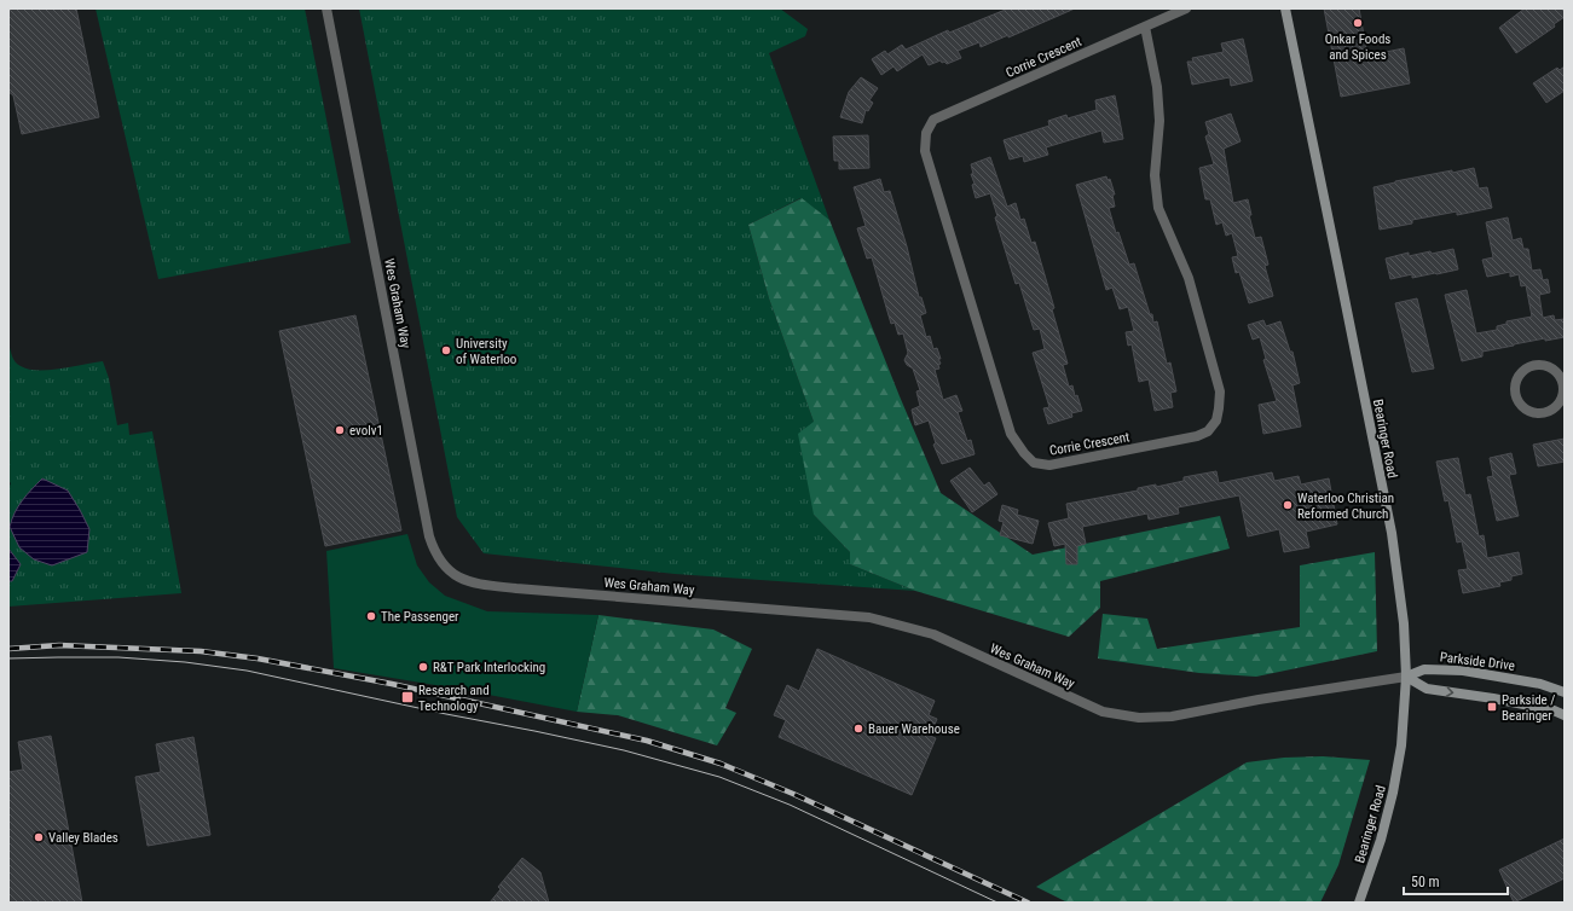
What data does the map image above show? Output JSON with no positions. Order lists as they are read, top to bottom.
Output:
{
  "streets": {
    "street": [
      "Corrie Crescent",
      "Wes Graham Way",
      "Bearinger Road",
      "Parkside Drive"
    ]
  },
  "crossings": [
    ["Wes Graham Way", "Bearinger Road"],
    ["Wes Graham Way", "Parkside Drive"],
    ["Bearinger Road", "Parkside Drive"]
  ],
  "places": {
    "other": [
      "Onkar Foods and Spices",
      "University of Waterloo",
      "evolv1",
      "Waterloo Christian Reformed Church",
      "The Passenger",
      "R&T Park Interlocking",
      "Bauer Warehouse",
      "Valley Blades"
    ],
    "transit": ["Research and Technology", "Parkside / Bearinger"]
  },
  "scale_bar": "50 m"
}
